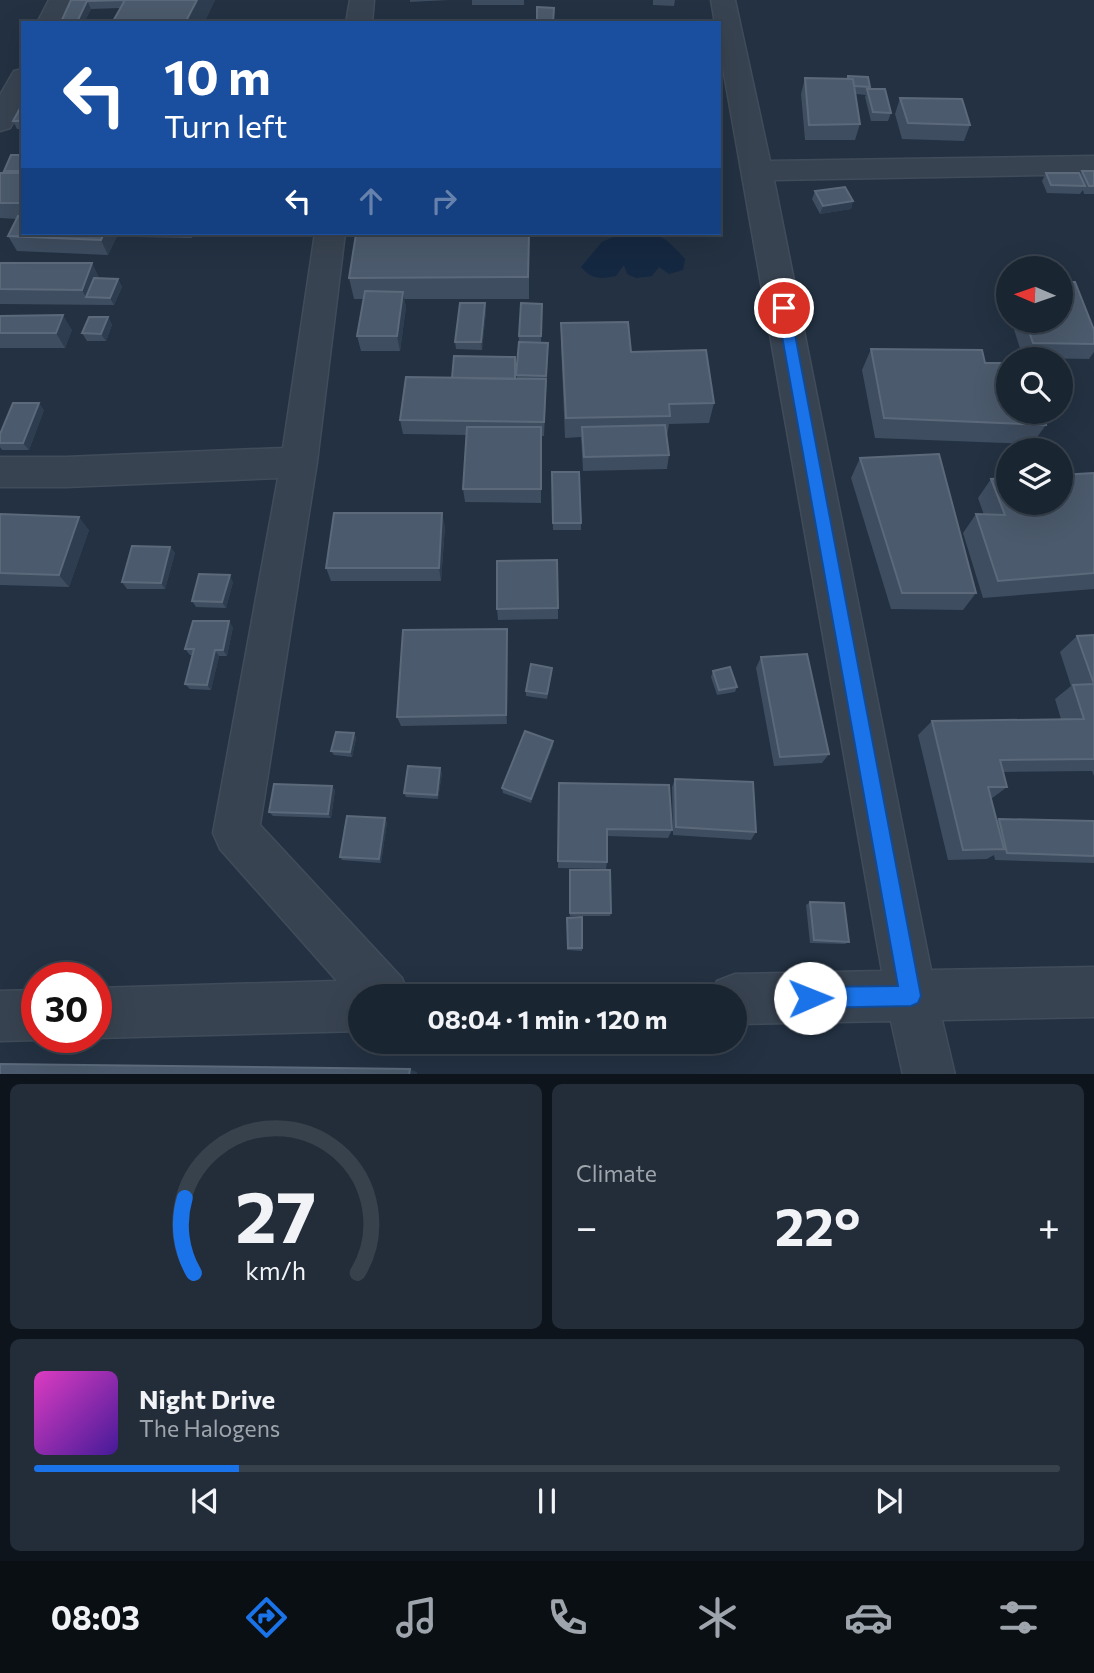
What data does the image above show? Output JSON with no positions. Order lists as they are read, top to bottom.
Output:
{
  "north": "left",
  "page": {
    "turn": ["10 m", "Turn left"],
    "limit": "30",
    "trip": "08:04 · 1 min · 120 m",
    "tile": "Climate",
    "heat": ["−", "22°", "+"],
    "song": ["Night Drive", "The Halogens"],
    "tabs": "08:03",
    "gauge": ["27", "km/h"]
  }
}
